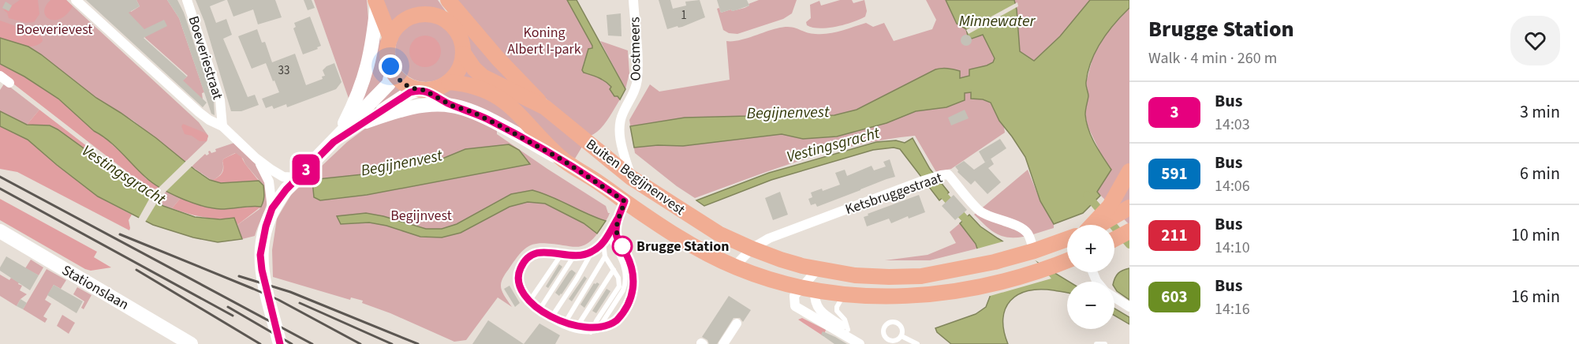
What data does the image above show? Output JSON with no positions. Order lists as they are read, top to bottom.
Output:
{
  "streets": {
    "main road": ["Buiten Begijnenvest", "Stationslaan"],
    "street": ["Oostmeers", "Boeveriestraat", "Ketsbruggestraat"]
  },
  "crossings": [
    ["Oostmeers", "Buiten Begijnenvest"],
    ["Buiten Begijnenvest", "Ketsbruggestraat"]
  ],
  "water": ["Minnewater", "Begijnenvest", "Vestingsgracht"],
  "parks": ["Boeverievest", "Koning Albert I-park", "Begijnvest"],
  "places": ["Brugge Station"],
  "lines": ["bus line 3"],
  "house_numbers": ["1", "33"],
  "page": {
    "on_map": "3",
    "heading": ["Brugge Station", "Walk · 4 min · 260 m"],
    "list": [
      {
        "mark": "3",
        "name": "Bus",
        "note": "14:03",
        "value": "3 min"
      },
      {
        "mark": "591",
        "name": "Bus",
        "note": "14:06",
        "value": "6 min"
      },
      {
        "mark": "211",
        "name": "Bus",
        "note": "14:10",
        "value": "10 min"
      },
      {
        "mark": "603",
        "name": "Bus",
        "note": "14:16",
        "value": "16 min"
      }
    ],
    "map_buttons": ["+", "−"]
  }
}
